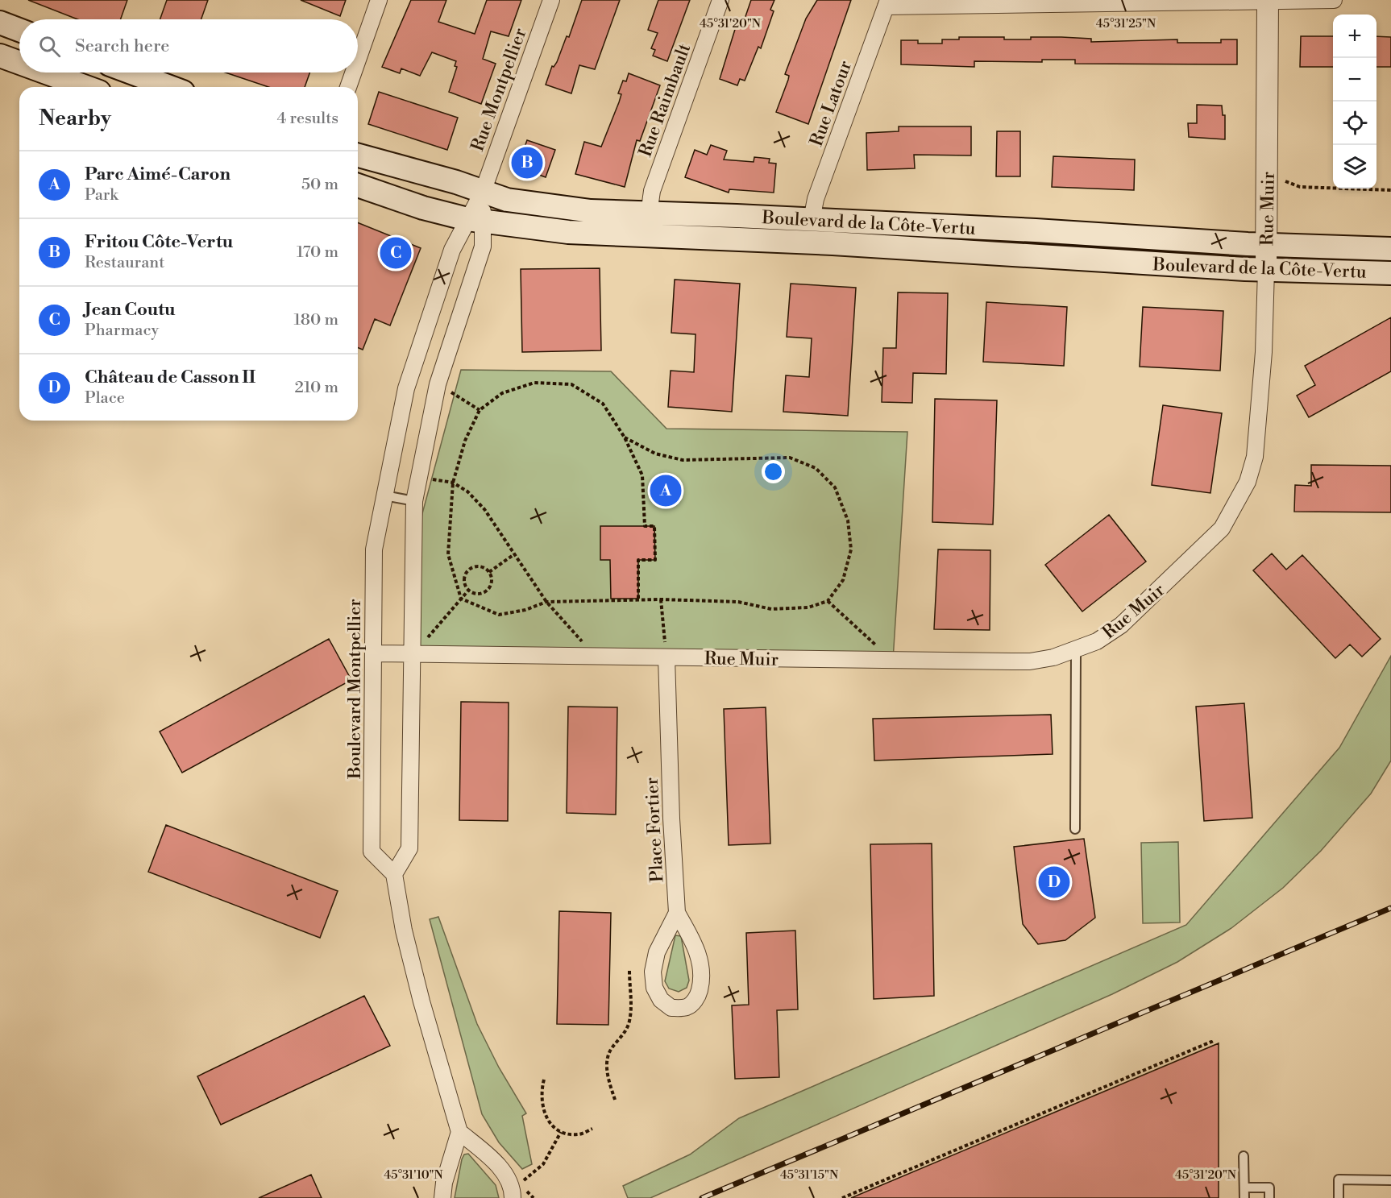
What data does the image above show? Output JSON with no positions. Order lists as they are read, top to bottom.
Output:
{
  "streets": {
    "main road": ["Boulevard de la Côte-Vertu"],
    "street": [
      "Rue Montpellier",
      "Rue Raimbault",
      "Rue Latour",
      "Rue Muir",
      "Boulevard Montpellier",
      "Place Fortier"
    ]
  },
  "crossings": [
    ["Rue Montpellier", "Boulevard de la Côte-Vertu"],
    ["Rue Montpellier", "Boulevard Montpellier"],
    ["Rue Raimbault", "Boulevard de la Côte-Vertu"],
    ["Rue Latour", "Boulevard de la Côte-Vertu"],
    ["Rue Muir", "Boulevard de la Côte-Vertu"],
    ["Rue Muir", "Boulevard Montpellier"],
    ["Rue Muir", "Place Fortier"],
    ["Boulevard de la Côte-Vertu", "Boulevard Montpellier"]
  ],
  "page": {
    "map_buttons": ["+", "−"],
    "search": "Search here",
    "heading": ["Nearby", "4 results"],
    "pins": [
      "B",
      "C",
      "A",
      "D"
    ],
    "list": [
      {
        "mark": "A",
        "name": "Parc Aimé-Caron",
        "note": "Park",
        "value": "50 m"
      },
      {
        "mark": "B",
        "name": "Fritou Côte-Vertu",
        "note": "Restaurant",
        "value": "170 m"
      },
      {
        "mark": "C",
        "name": "Jean Coutu",
        "note": "Pharmacy",
        "value": "180 m"
      },
      {
        "mark": "D",
        "name": "Château de Casson II",
        "note": "Place",
        "value": "210 m"
      }
    ]
  },
  "coordinates": [
    "45°31'20\"N",
    "45°31'25\"N",
    "45°31'10\"N",
    "45°31'15\"N"
  ]
}
